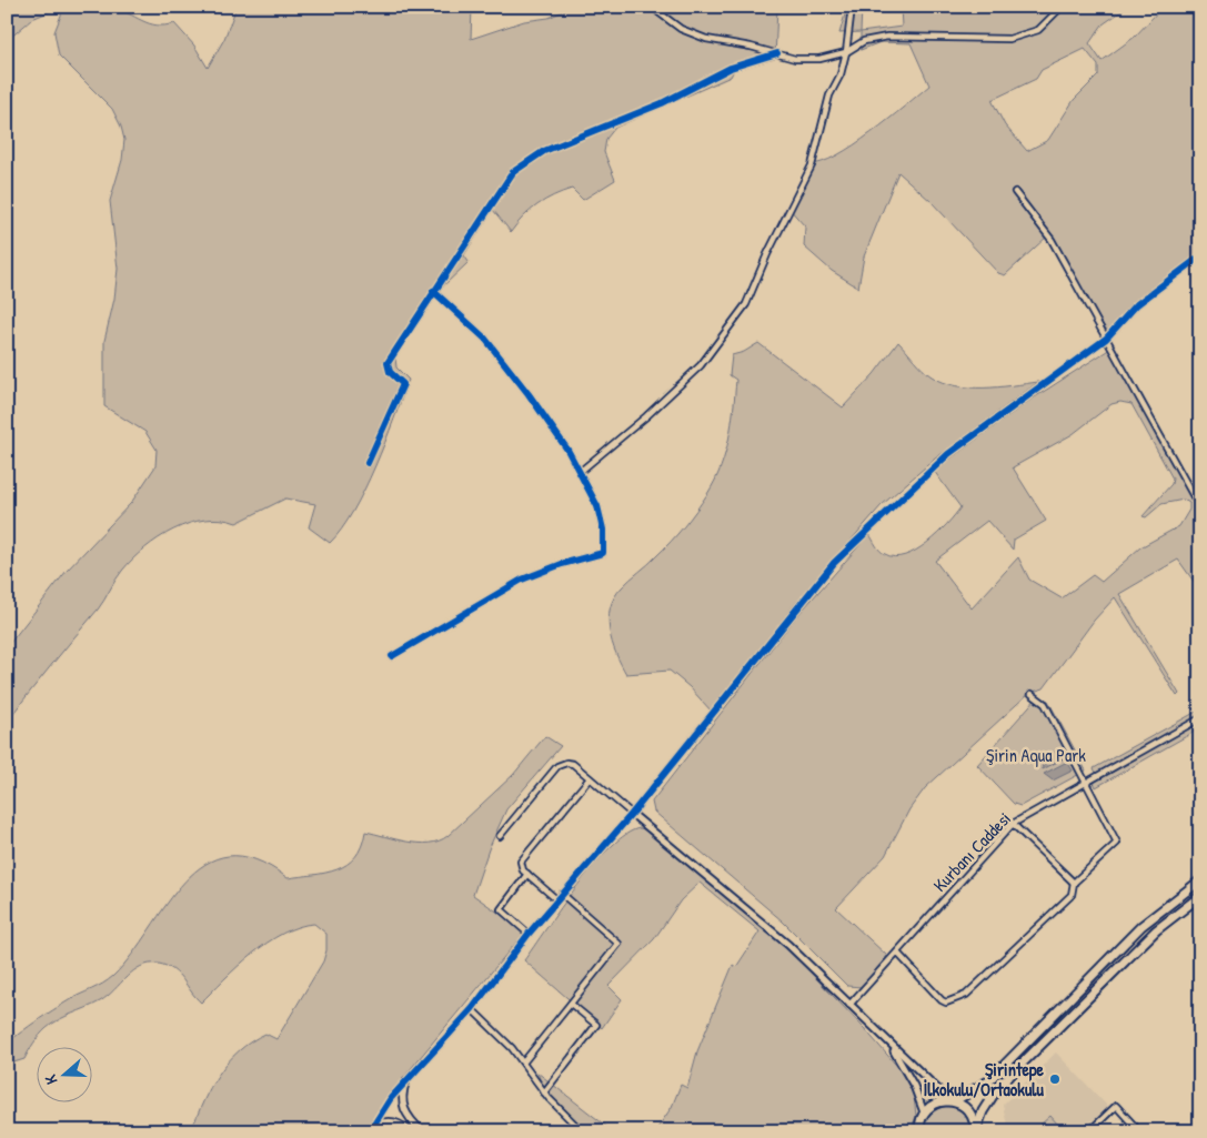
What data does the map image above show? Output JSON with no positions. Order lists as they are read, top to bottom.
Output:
{
  "streets": {
    "street": ["Kurbanı Caddesi"]
  },
  "parks": ["Şirin Aqua Park"],
  "places": ["Şirintepe İlkokulu/Ortaokulu"],
  "north": "left"
}
